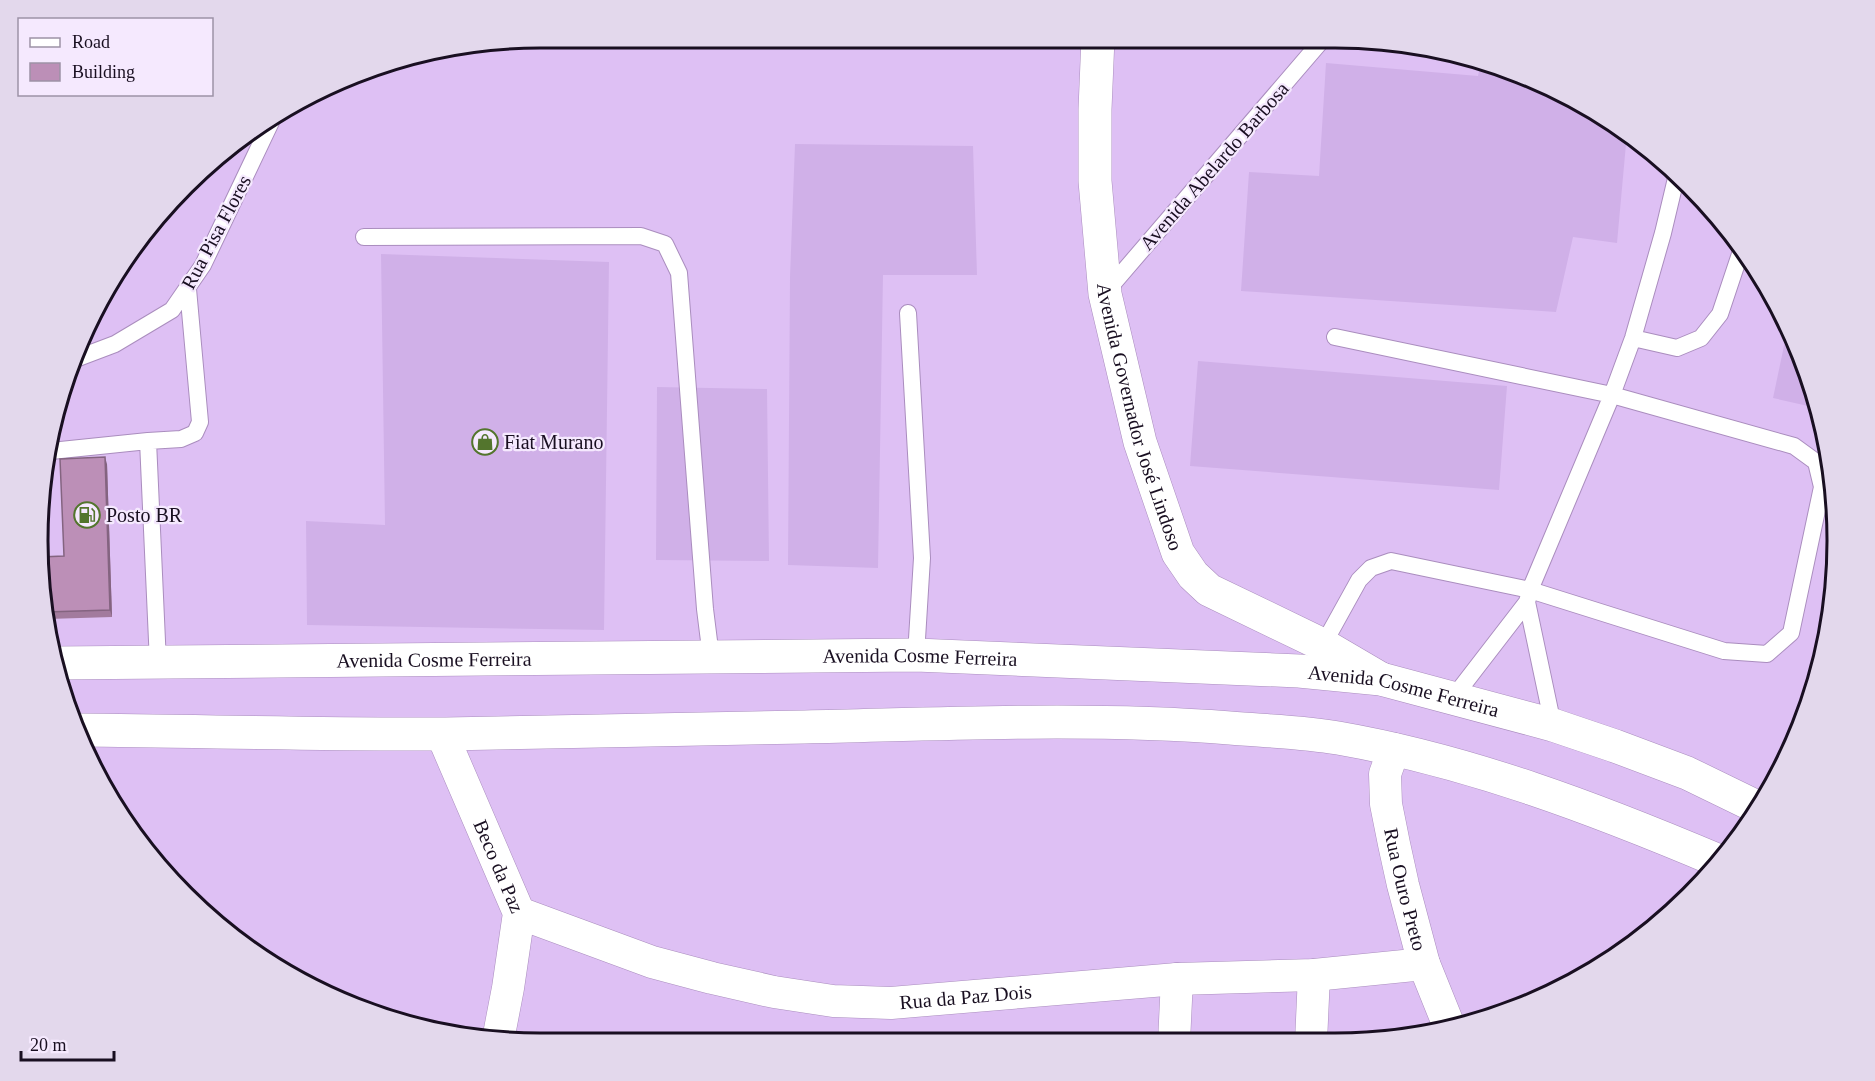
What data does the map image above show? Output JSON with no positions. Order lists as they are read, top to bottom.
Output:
{
  "streets": {
    "main road": ["Avenida Governador José Lindoso", "Avenida Cosme Ferreira"],
    "street": ["Beco da Paz", "Rua Ouro Preto", "Rua da Paz Dois"],
    "lane": ["Avenida Abelardo Barbosa", "Rua Pisa Flores"]
  },
  "crossings": [
    ["Avenida Abelardo Barbosa", "Avenida Governador José Lindoso"],
    ["Avenida Governador José Lindoso", "Avenida Cosme Ferreira"],
    ["Beco da Paz", "Rua da Paz Dois"],
    ["Rua Ouro Preto", "Rua da Paz Dois"]
  ],
  "places": {
    "shop": ["Fiat Murano"],
    "fuel station": ["Posto BR"]
  },
  "legend": ["Road", "Building"],
  "scale_bar": "20 m"
}
